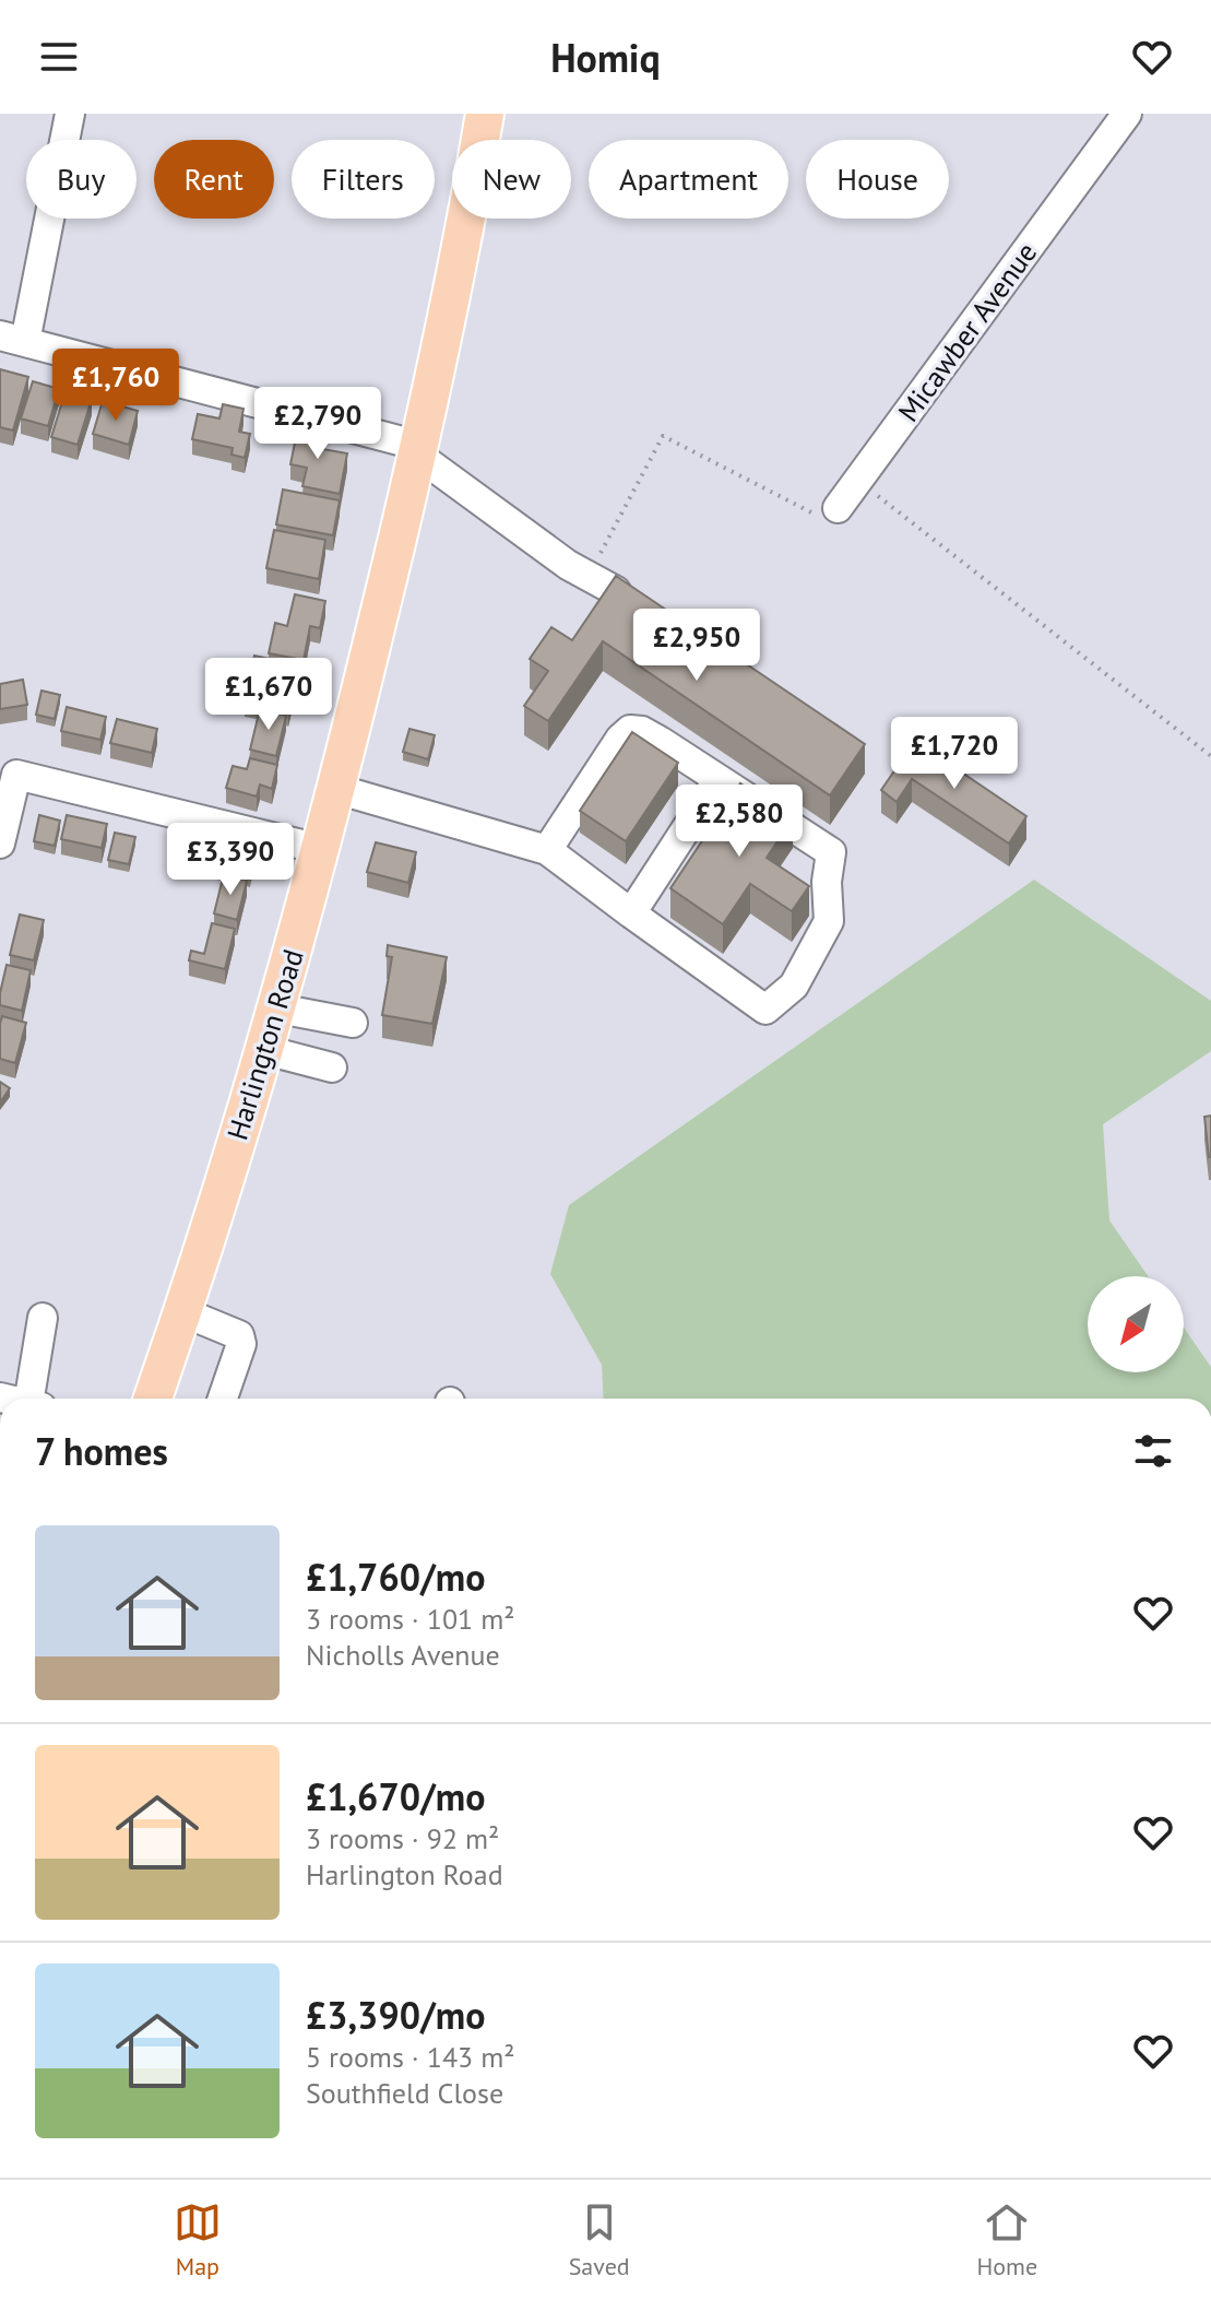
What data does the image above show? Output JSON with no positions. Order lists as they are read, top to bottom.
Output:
{
  "streets": {
    "main road": ["Harlington Road"],
    "street": ["Micawber Avenue"]
  },
  "north": "bottom left",
  "page": {
    "header": "Homiq",
    "chip": [
      "Buy",
      "Rent",
      "Filters",
      "New",
      "Apartment",
      "House"
    ],
    "price": [
      "£1,760",
      "£2,790",
      "£2,950",
      "£1,670",
      "£1,720",
      "£2,580",
      "£3,390"
    ],
    "heading": "7 homes",
    "list": [
      {
        "name": "£1,760/mo",
        "note": "3 rooms · 101 m² · Nicholls Avenue"
      },
      {
        "name": "£1,670/mo",
        "note": "3 rooms · 92 m² · Harlington Road"
      },
      {
        "name": "£3,390/mo",
        "note": "5 rooms · 143 m² · Southfield Close"
      }
    ],
    "tabs": ["Map", "Saved", "Home"]
  }
}
